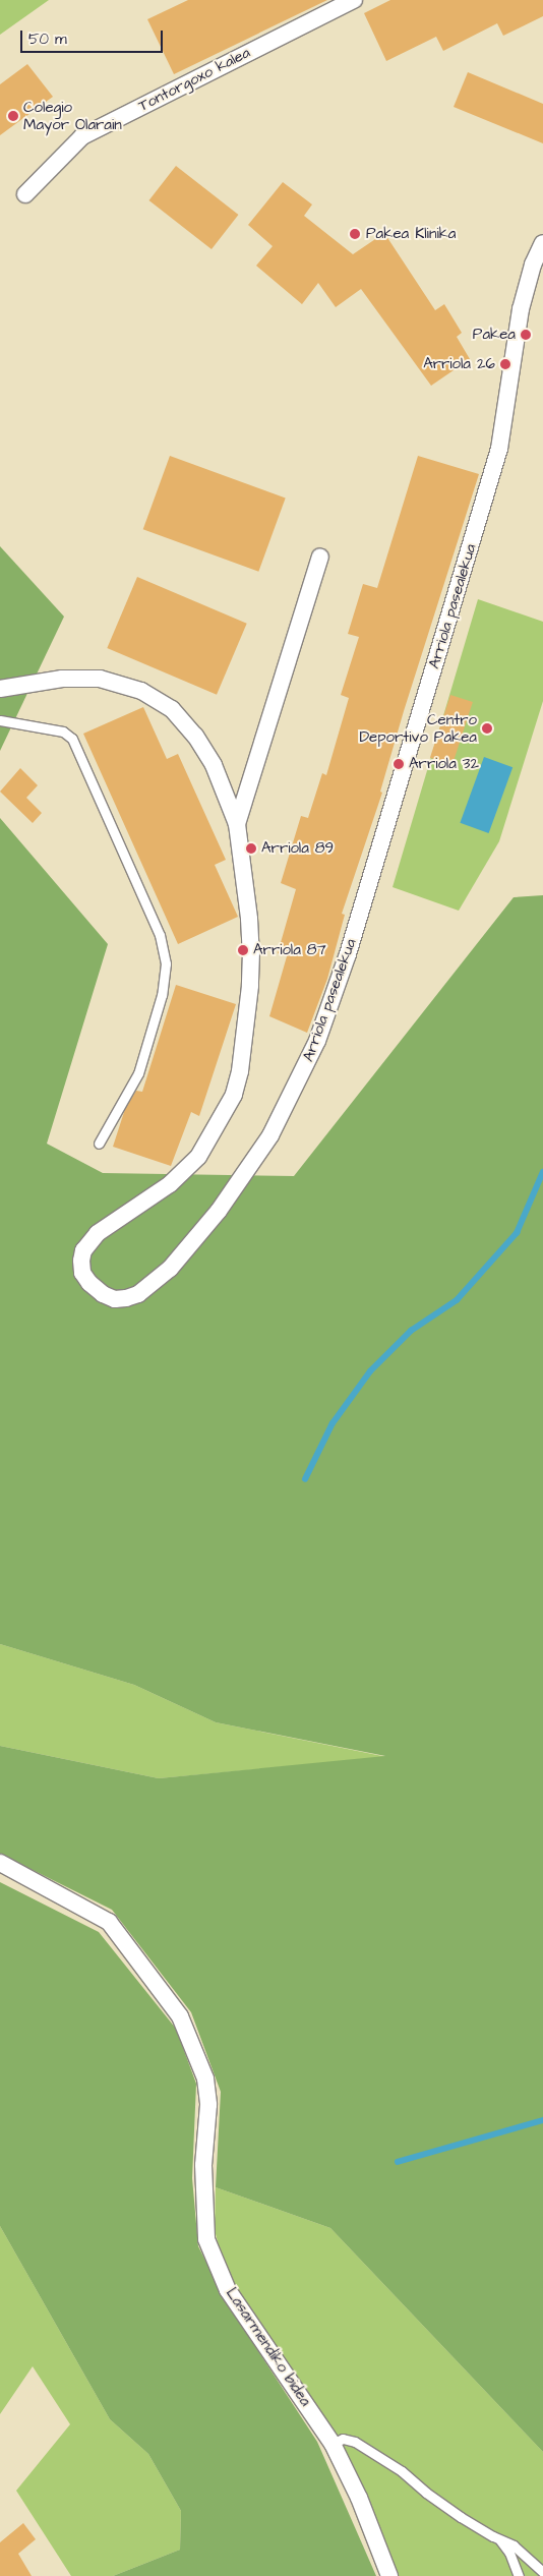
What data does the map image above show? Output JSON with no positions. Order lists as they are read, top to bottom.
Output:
{
  "streets": {
    "street": ["Tontorgoxo kalea", "Arriola pasealekua", "Lasarmendiko bidea"]
  },
  "places": [
    "Colegio Mayor Olarain",
    "Pakea Klinika",
    "Pakea",
    "Arriola 26",
    "Centro Deportivo Pakea",
    "Arriola 32",
    "Arriola 89",
    "Arriola 87"
  ],
  "scale_bar": "50 m"
}
